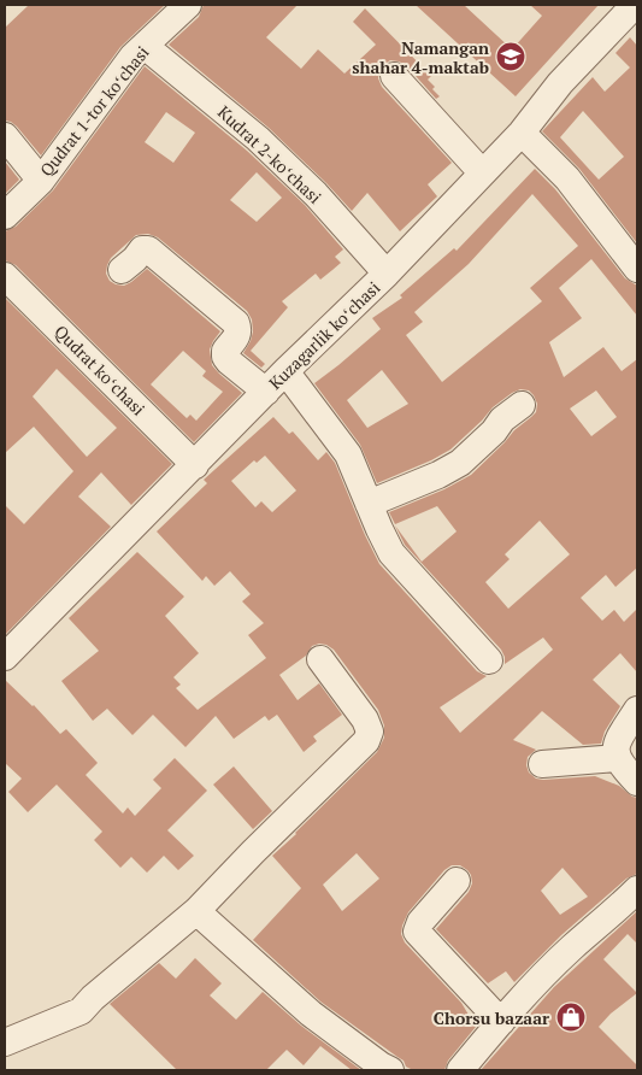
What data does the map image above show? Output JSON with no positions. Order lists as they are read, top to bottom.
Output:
{
  "streets": {
    "street": [
      "Qudrat 1-tor koʻchasi",
      "Kudrat 2-koʻchasi",
      "Kuzagarlik koʻchasi",
      "Qudrat koʻchasi"
    ]
  },
  "crossings": [
    ["Qudrat 1-tor koʻchasi", "Kudrat 2-koʻchasi"],
    ["Kudrat 2-koʻchasi", "Kuzagarlik koʻchasi"],
    ["Kuzagarlik koʻchasi", "Qudrat koʻchasi"]
  ],
  "places": {
    "school or university": ["Namangan shahar 4-maktab"],
    "shop": ["Chorsu bazaar"]
  }
}
